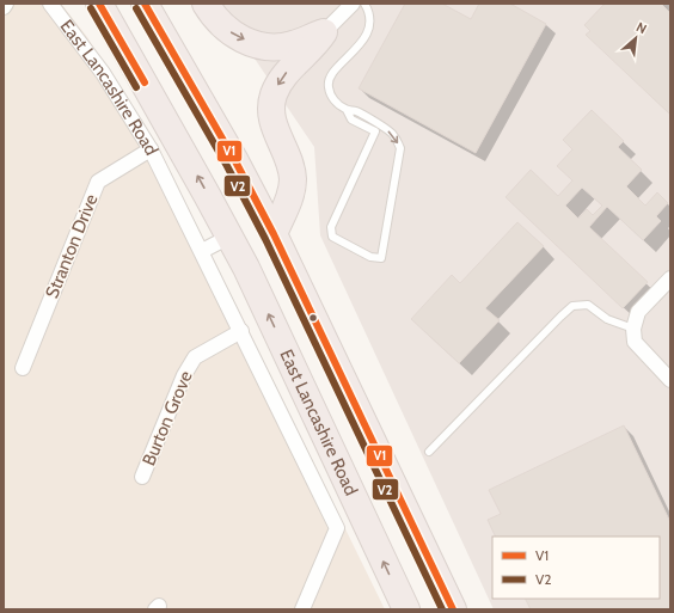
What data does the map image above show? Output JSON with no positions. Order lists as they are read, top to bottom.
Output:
{
  "streets": {
    "highway": ["East Lancashire Road"],
    "street": ["Stranton Drive", "Burton Grove"]
  },
  "crossings": [
    ["East Lancashire Road", "Stranton Drive"],
    ["East Lancashire Road", "Burton Grove"]
  ],
  "lines": ["transit line V1", "transit line V2"],
  "legend": ["V1", "V2"],
  "north": "top right"
}
